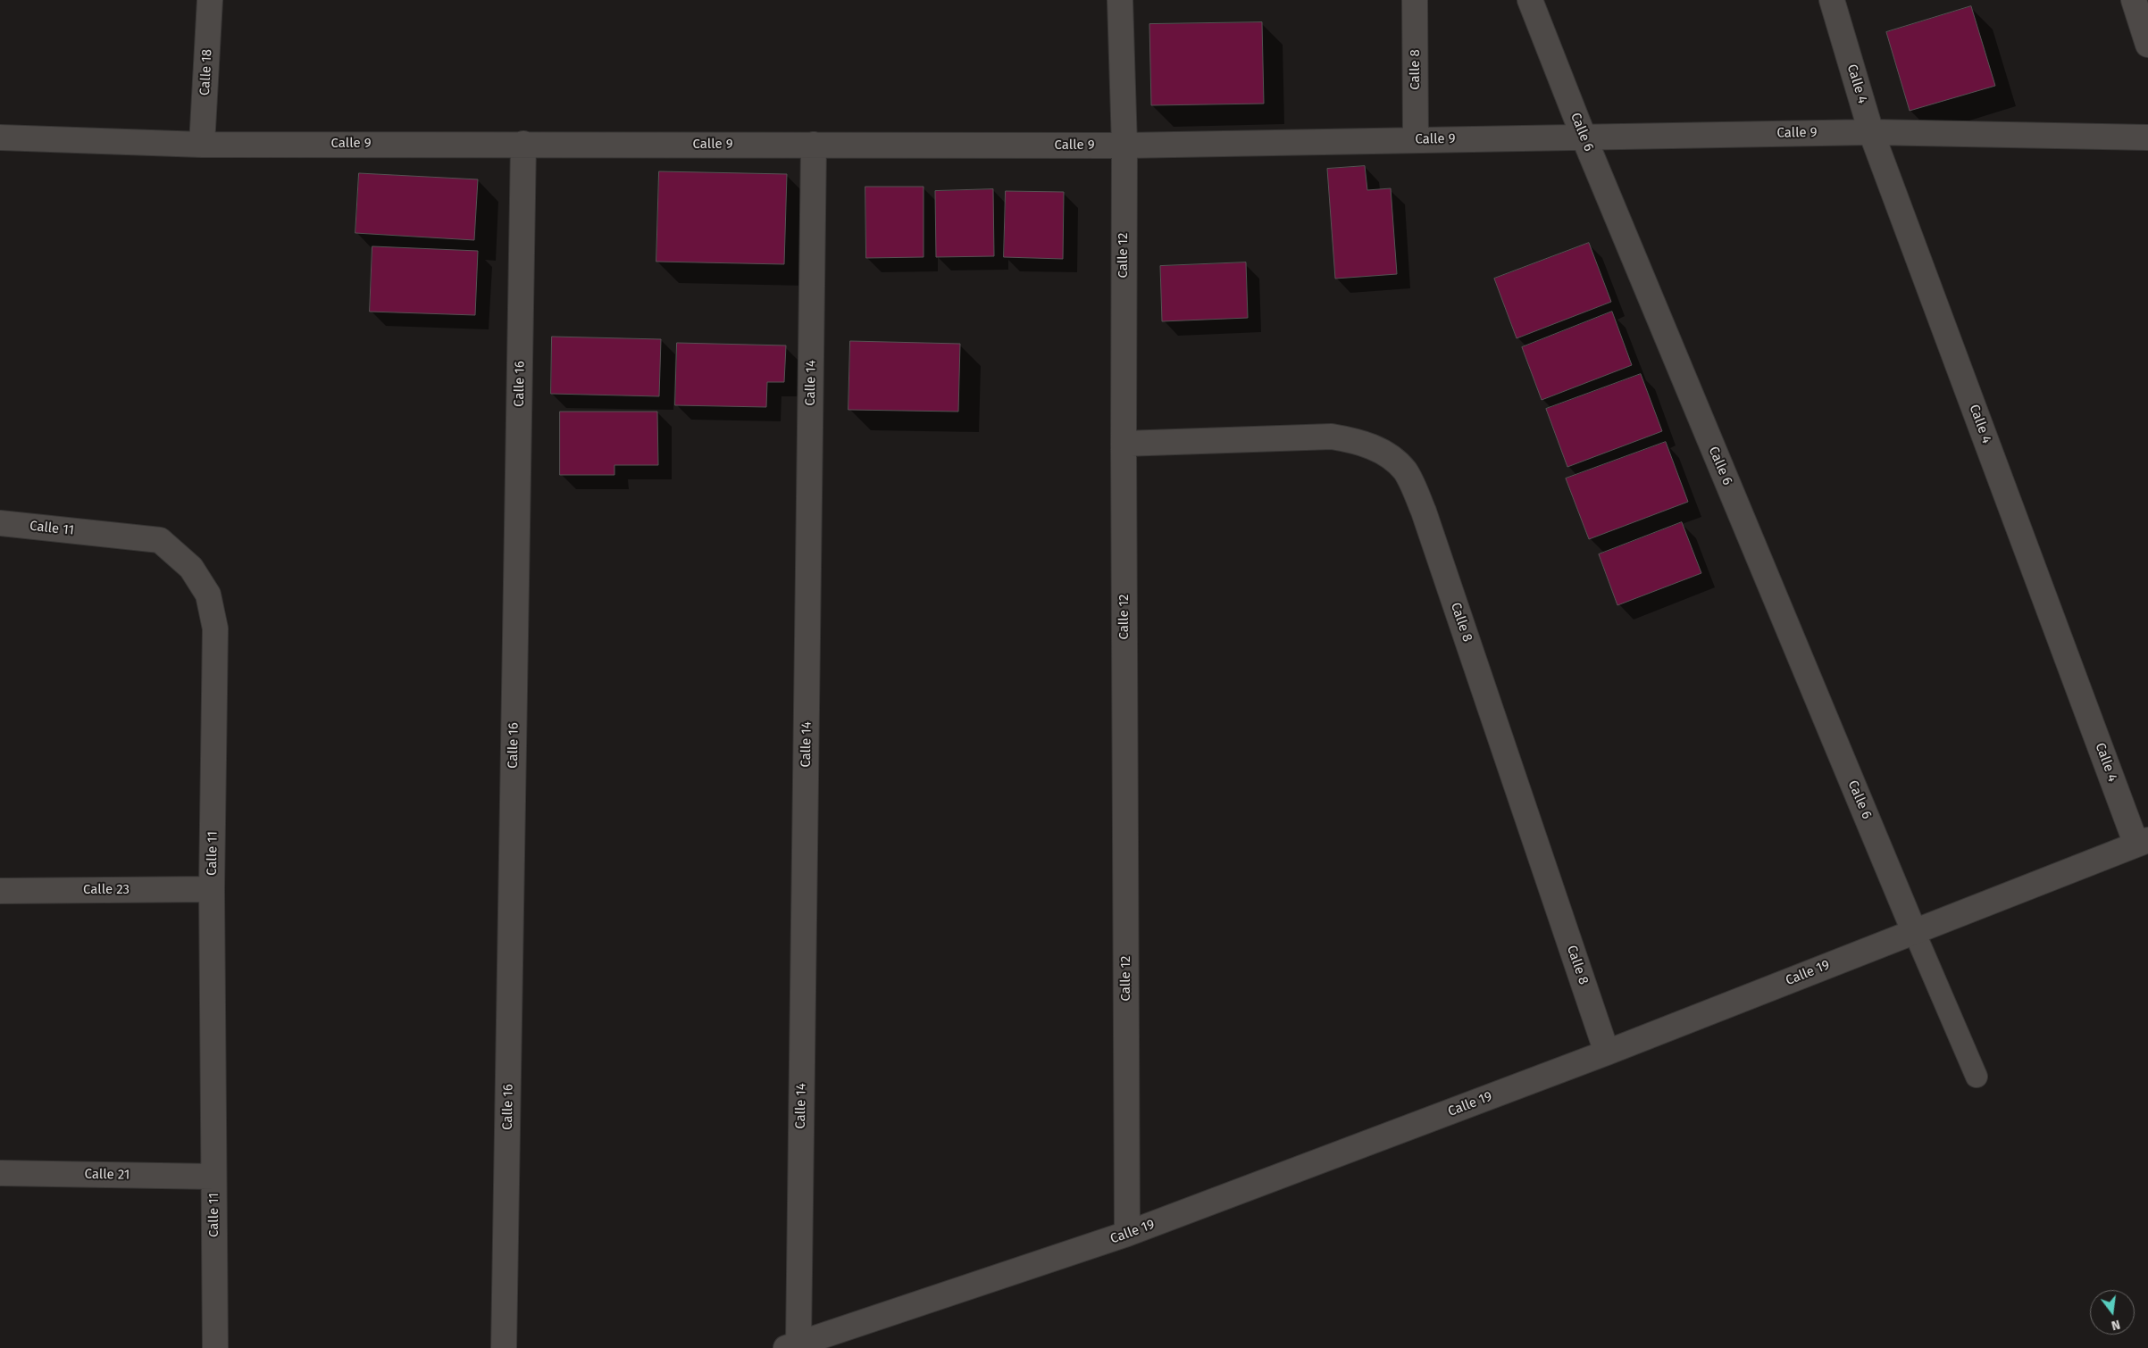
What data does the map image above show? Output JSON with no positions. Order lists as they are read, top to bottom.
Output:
{
  "streets": {
    "street": [
      "Calle 8",
      "Calle 18",
      "Calle 4",
      "Calle 6",
      "Calle 9",
      "Calle 12",
      "Calle 14",
      "Calle 16",
      "Calle 11",
      "Calle 23",
      "Calle 19",
      "Calle 21"
    ]
  },
  "crossings": [
    ["Calle 8", "Calle 9"],
    ["Calle 8", "Calle 12"],
    ["Calle 8", "Calle 19"],
    ["Calle 18", "Calle 9"],
    ["Calle 4", "Calle 9"],
    ["Calle 4", "Calle 19"],
    ["Calle 6", "Calle 9"],
    ["Calle 6", "Calle 19"],
    ["Calle 9", "Calle 12"],
    ["Calle 9", "Calle 14"],
    ["Calle 9", "Calle 16"],
    ["Calle 12", "Calle 19"],
    ["Calle 14", "Calle 19"],
    ["Calle 11", "Calle 23"],
    ["Calle 11", "Calle 21"]
  ],
  "north": "bottom"
}
